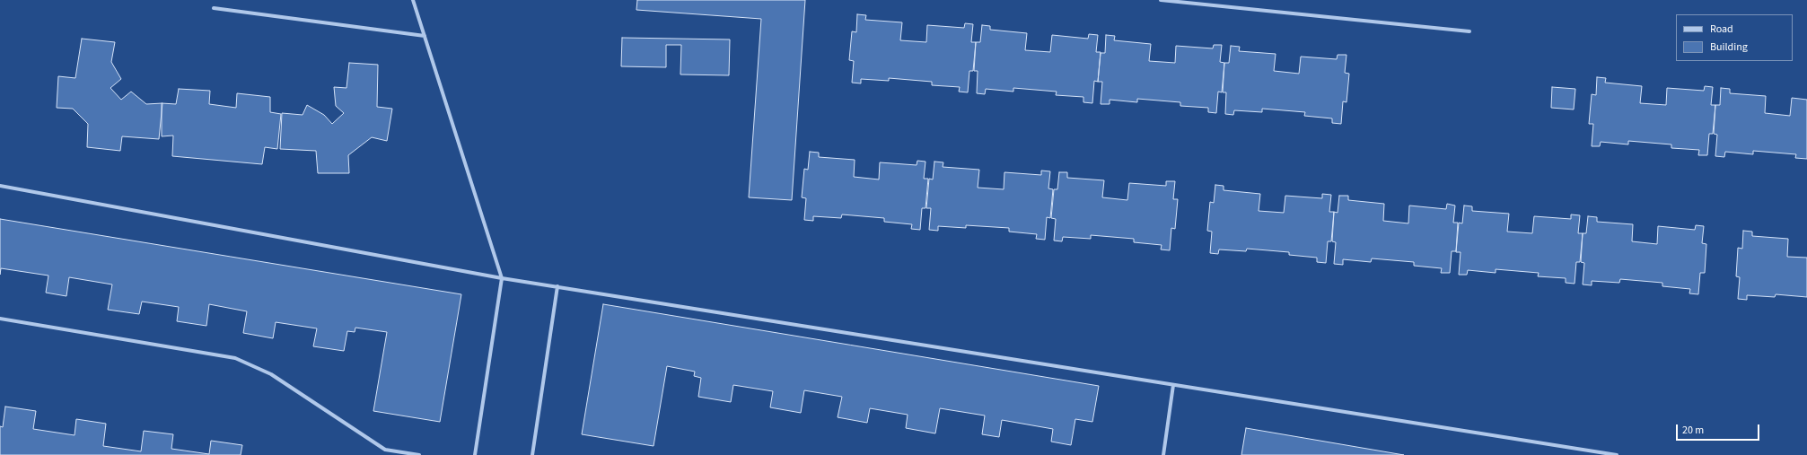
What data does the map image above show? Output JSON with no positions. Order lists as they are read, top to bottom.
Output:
{
  "legend": ["Road", "Building"],
  "scale_bar": "20 m"
}
